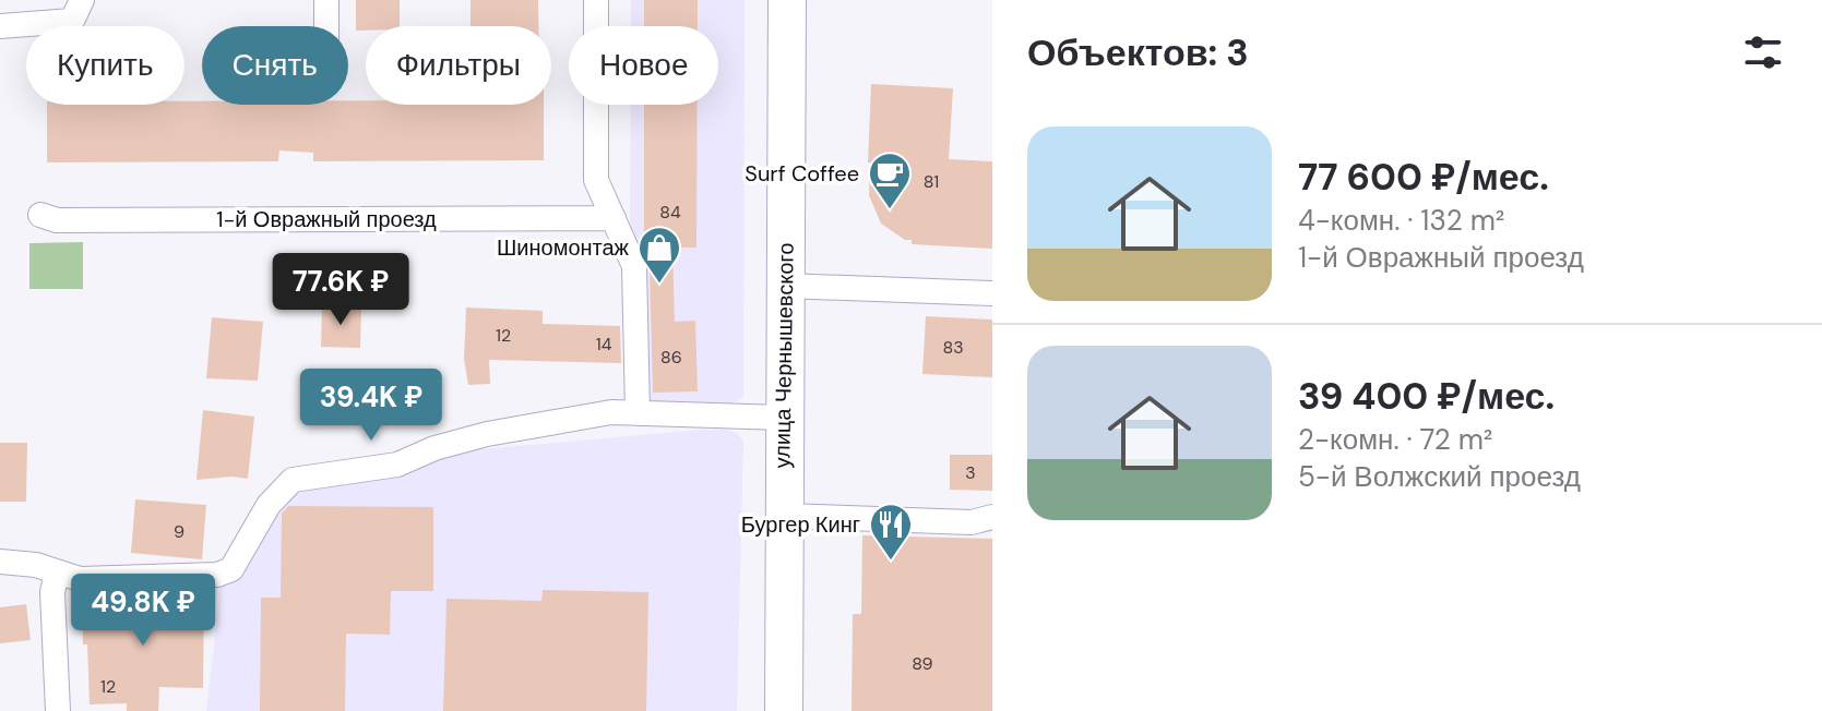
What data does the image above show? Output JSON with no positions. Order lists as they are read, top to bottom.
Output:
{
  "streets": {
    "main road": ["улица Чернышевского"],
    "street": ["1-й Овражный проезд"]
  },
  "places": {
    "cafe": ["Surf Coffee"],
    "shop": ["Шиномонтаж"],
    "restaurant": ["Бургер Кинг"]
  },
  "house_numbers": [
    "81",
    "84",
    "12",
    "14",
    "83",
    "86",
    "3",
    "9",
    "89",
    "12"
  ],
  "page": {
    "heading": "Объектов: 3",
    "chip": [
      "Купить",
      "Снять",
      "Фильтры",
      "Новое"
    ],
    "list": [
      {
        "name": "77 600 ₽/мес.",
        "note": "4-комн. · 132 m² · 1-й Овражный проезд"
      },
      {
        "name": "39 400 ₽/мес.",
        "note": "2-комн. · 72 m² · 5-й Волжский проезд"
      }
    ],
    "price": ["77.6K ₽", "39.4K ₽", "49.8K ₽"]
  }
}
